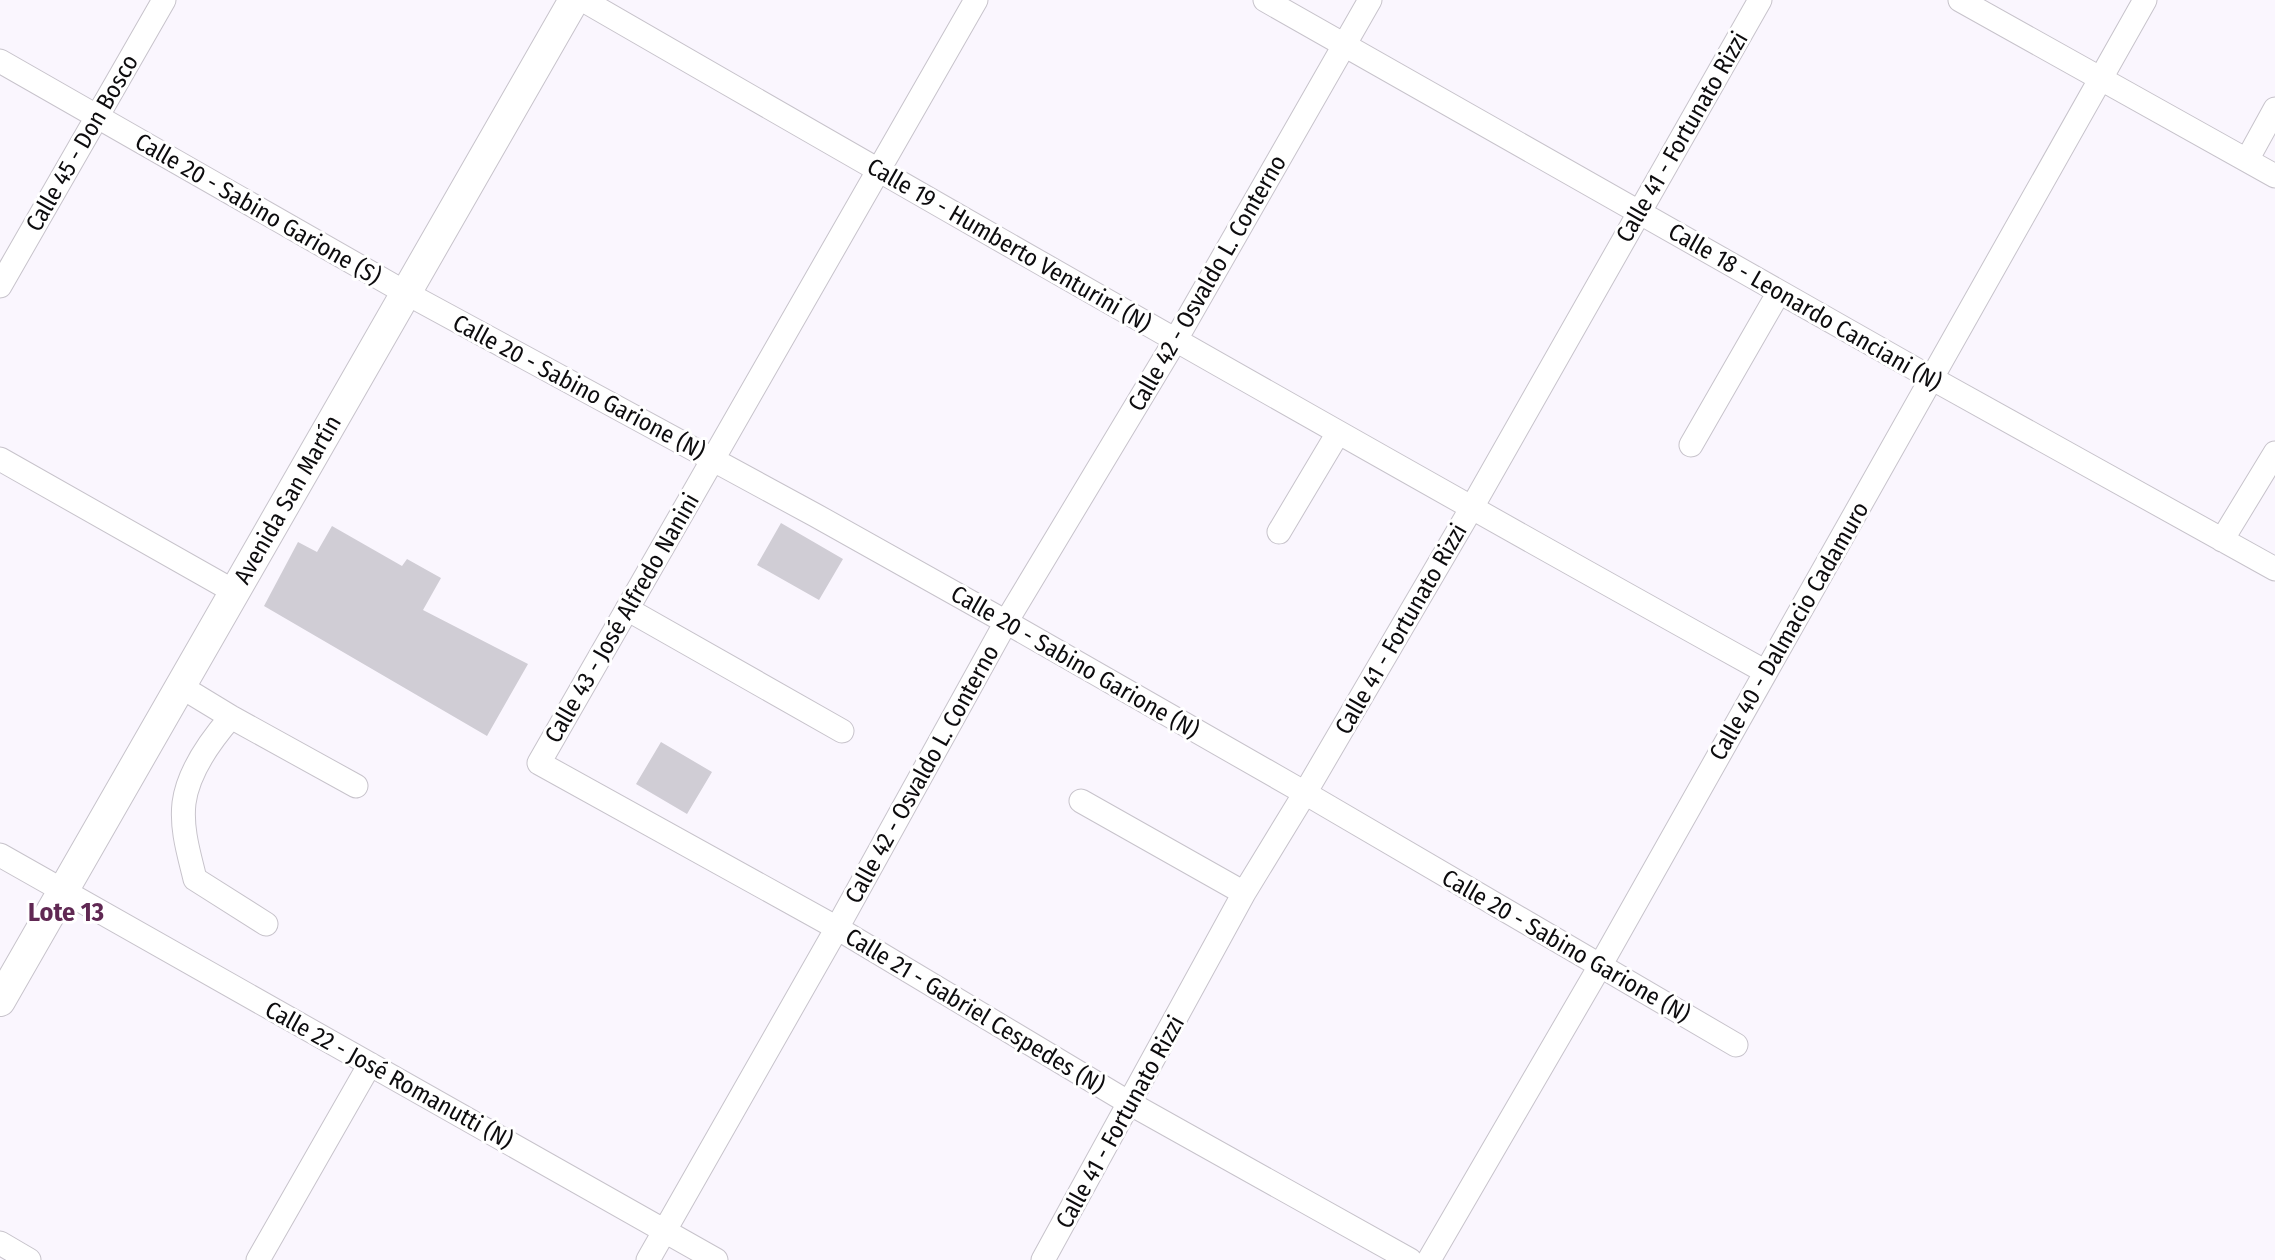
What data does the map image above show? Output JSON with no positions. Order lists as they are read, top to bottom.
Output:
{
  "streets": {
    "main road": ["Avenida San Martín"],
    "street": [
      "Calle 41 - Fortunato Rizzi",
      "Calle 45 - Don Bosco",
      "Calle 20 - Sabino Garione (S)",
      "Calle 19 - Humberto Venturini (N)",
      "Calle 42 - Osvaldo L. Conterno",
      "Calle 18 - Leonardo Canciani (N)",
      "Calle 20 - Sabino Garione (N)",
      "Calle 43 - José Alfredo Nanini",
      "Calle 40 - Dalmacio Cadamuro",
      "Calle 21 - Gabriel Cespedes (N)",
      "Calle 22 - José Romanutti (N)"
    ]
  },
  "crossings": [
    ["Calle 41 - Fortunato Rizzi", "Calle 19 - Humberto Venturini (N)"],
    ["Calle 41 - Fortunato Rizzi", "Calle 18 - Leonardo Canciani (N)"],
    ["Calle 41 - Fortunato Rizzi", "Calle 20 - Sabino Garione (N)"],
    ["Calle 41 - Fortunato Rizzi", "Calle 21 - Gabriel Cespedes (N)"],
    ["Calle 45 - Don Bosco", "Calle 20 - Sabino Garione (S)"],
    ["Calle 20 - Sabino Garione (S)", "Calle 20 - Sabino Garione (N)"],
    ["Calle 20 - Sabino Garione (S)", "Avenida San Martín"],
    ["Calle 19 - Humberto Venturini (N)", "Calle 42 - Osvaldo L. Conterno"],
    ["Calle 19 - Humberto Venturini (N)", "Calle 43 - José Alfredo Nanini"],
    ["Calle 19 - Humberto Venturini (N)", "Calle 40 - Dalmacio Cadamuro"],
    ["Calle 42 - Osvaldo L. Conterno", "Calle 18 - Leonardo Canciani (N)"],
    ["Calle 42 - Osvaldo L. Conterno", "Calle 20 - Sabino Garione (N)"],
    ["Calle 42 - Osvaldo L. Conterno", "Calle 21 - Gabriel Cespedes (N)"],
    ["Calle 42 - Osvaldo L. Conterno", "Calle 22 - José Romanutti (N)"],
    ["Calle 18 - Leonardo Canciani (N)", "Calle 40 - Dalmacio Cadamuro"],
    ["Calle 20 - Sabino Garione (N)", "Avenida San Martín"],
    ["Calle 20 - Sabino Garione (N)", "Calle 43 - José Alfredo Nanini"],
    ["Calle 20 - Sabino Garione (N)", "Calle 40 - Dalmacio Cadamuro"],
    ["Avenida San Martín", "Calle 22 - José Romanutti (N)"],
    ["Calle 43 - José Alfredo Nanini", "Calle 21 - Gabriel Cespedes (N)"]
  ],
  "districts": ["Lote 13"]
}
